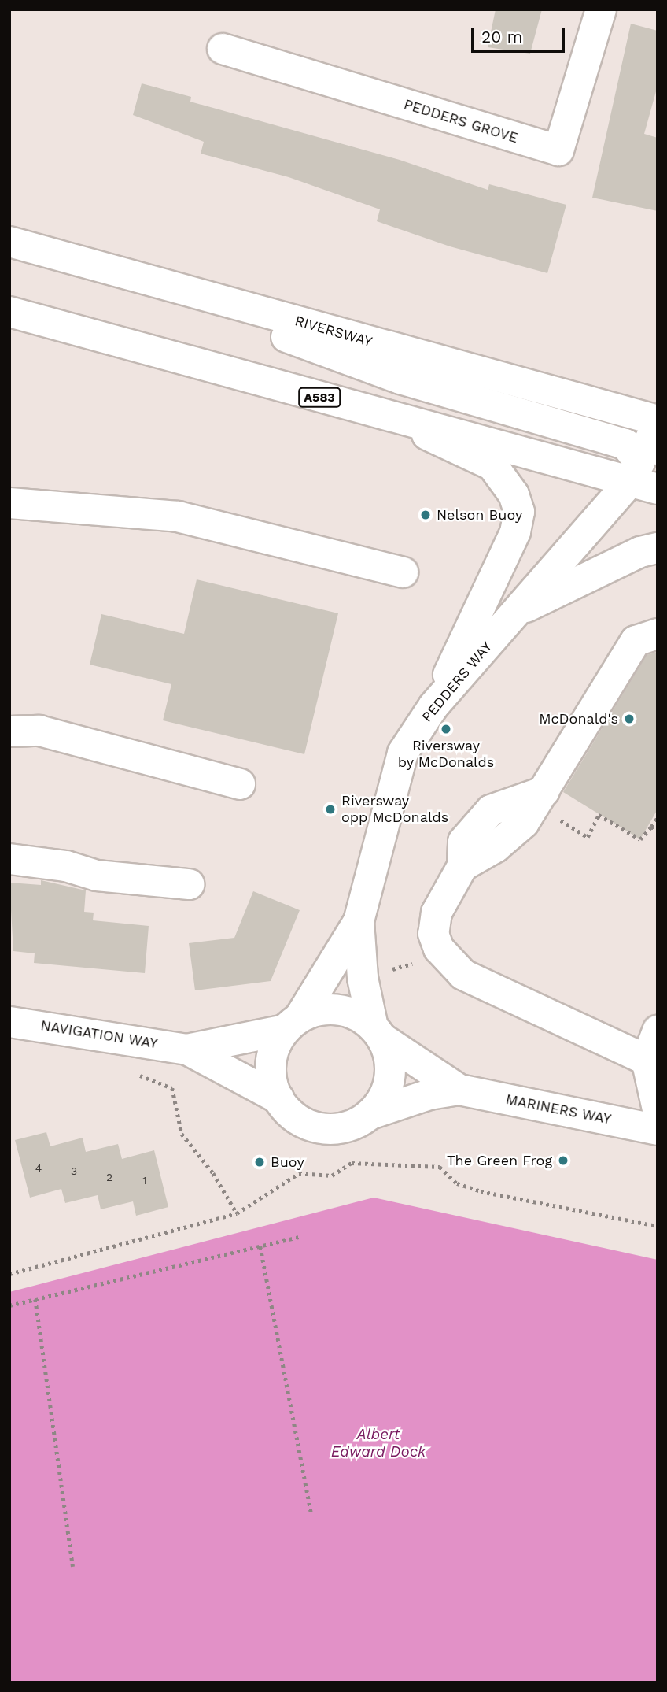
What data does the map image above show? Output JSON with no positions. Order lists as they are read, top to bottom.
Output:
{
  "streets": {
    "main road": [
      "PEDDERS GROVE",
      "RIVERSWAY",
      "A583",
      "PEDDERS WAY",
      "NAVIGATION WAY",
      "MARINERS WAY"
    ]
  },
  "crossings": [
    ["RIVERSWAY", "A583"],
    ["RIVERSWAY", "PEDDERS WAY"],
    ["A583", "PEDDERS WAY"],
    ["PEDDERS WAY", "NAVIGATION WAY"],
    ["PEDDERS WAY", "MARINERS WAY"],
    ["NAVIGATION WAY", "MARINERS WAY"]
  ],
  "water": ["Albert Edward Dock"],
  "places": [
    "Nelson Buoy",
    "McDonald's",
    "Riversway by McDonalds",
    "Riversway opp McDonalds",
    "The Green Frog",
    "Buoy"
  ],
  "house_numbers": [
    "4",
    "3",
    "2",
    "1"
  ],
  "scale_bar": "20 m"
}
